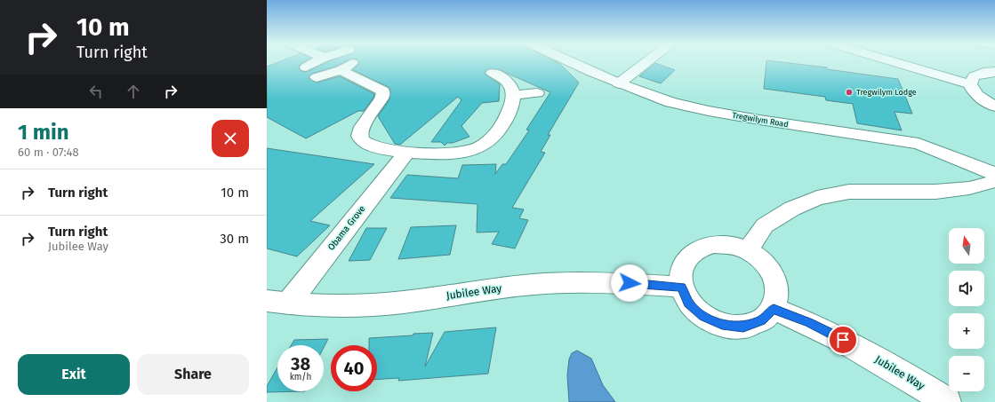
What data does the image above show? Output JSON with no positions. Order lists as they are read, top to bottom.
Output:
{
  "streets": {
    "street": ["Tregwilym Road", "Obama Grove", "Jubilee Way"]
  },
  "crossings": [
    ["Obama Grove", "Jubilee Way"]
  ],
  "places": ["Tregwilym Lodge"],
  "north": "top",
  "page": {
    "turn": ["10 m", "Turn right"],
    "heading": ["1 min", "60 m · 07:48"],
    "list": [
      {
        "name": "Turn right",
        "value": "10 m"
      },
      {
        "name": "Turn right",
        "note": "Jubilee Way",
        "value": "30 m"
      }
    ],
    "map_buttons": ["+", "−"],
    "speed": "38 km/h",
    "limit": "40",
    "buttons": ["Exit", "Share"]
  }
}
